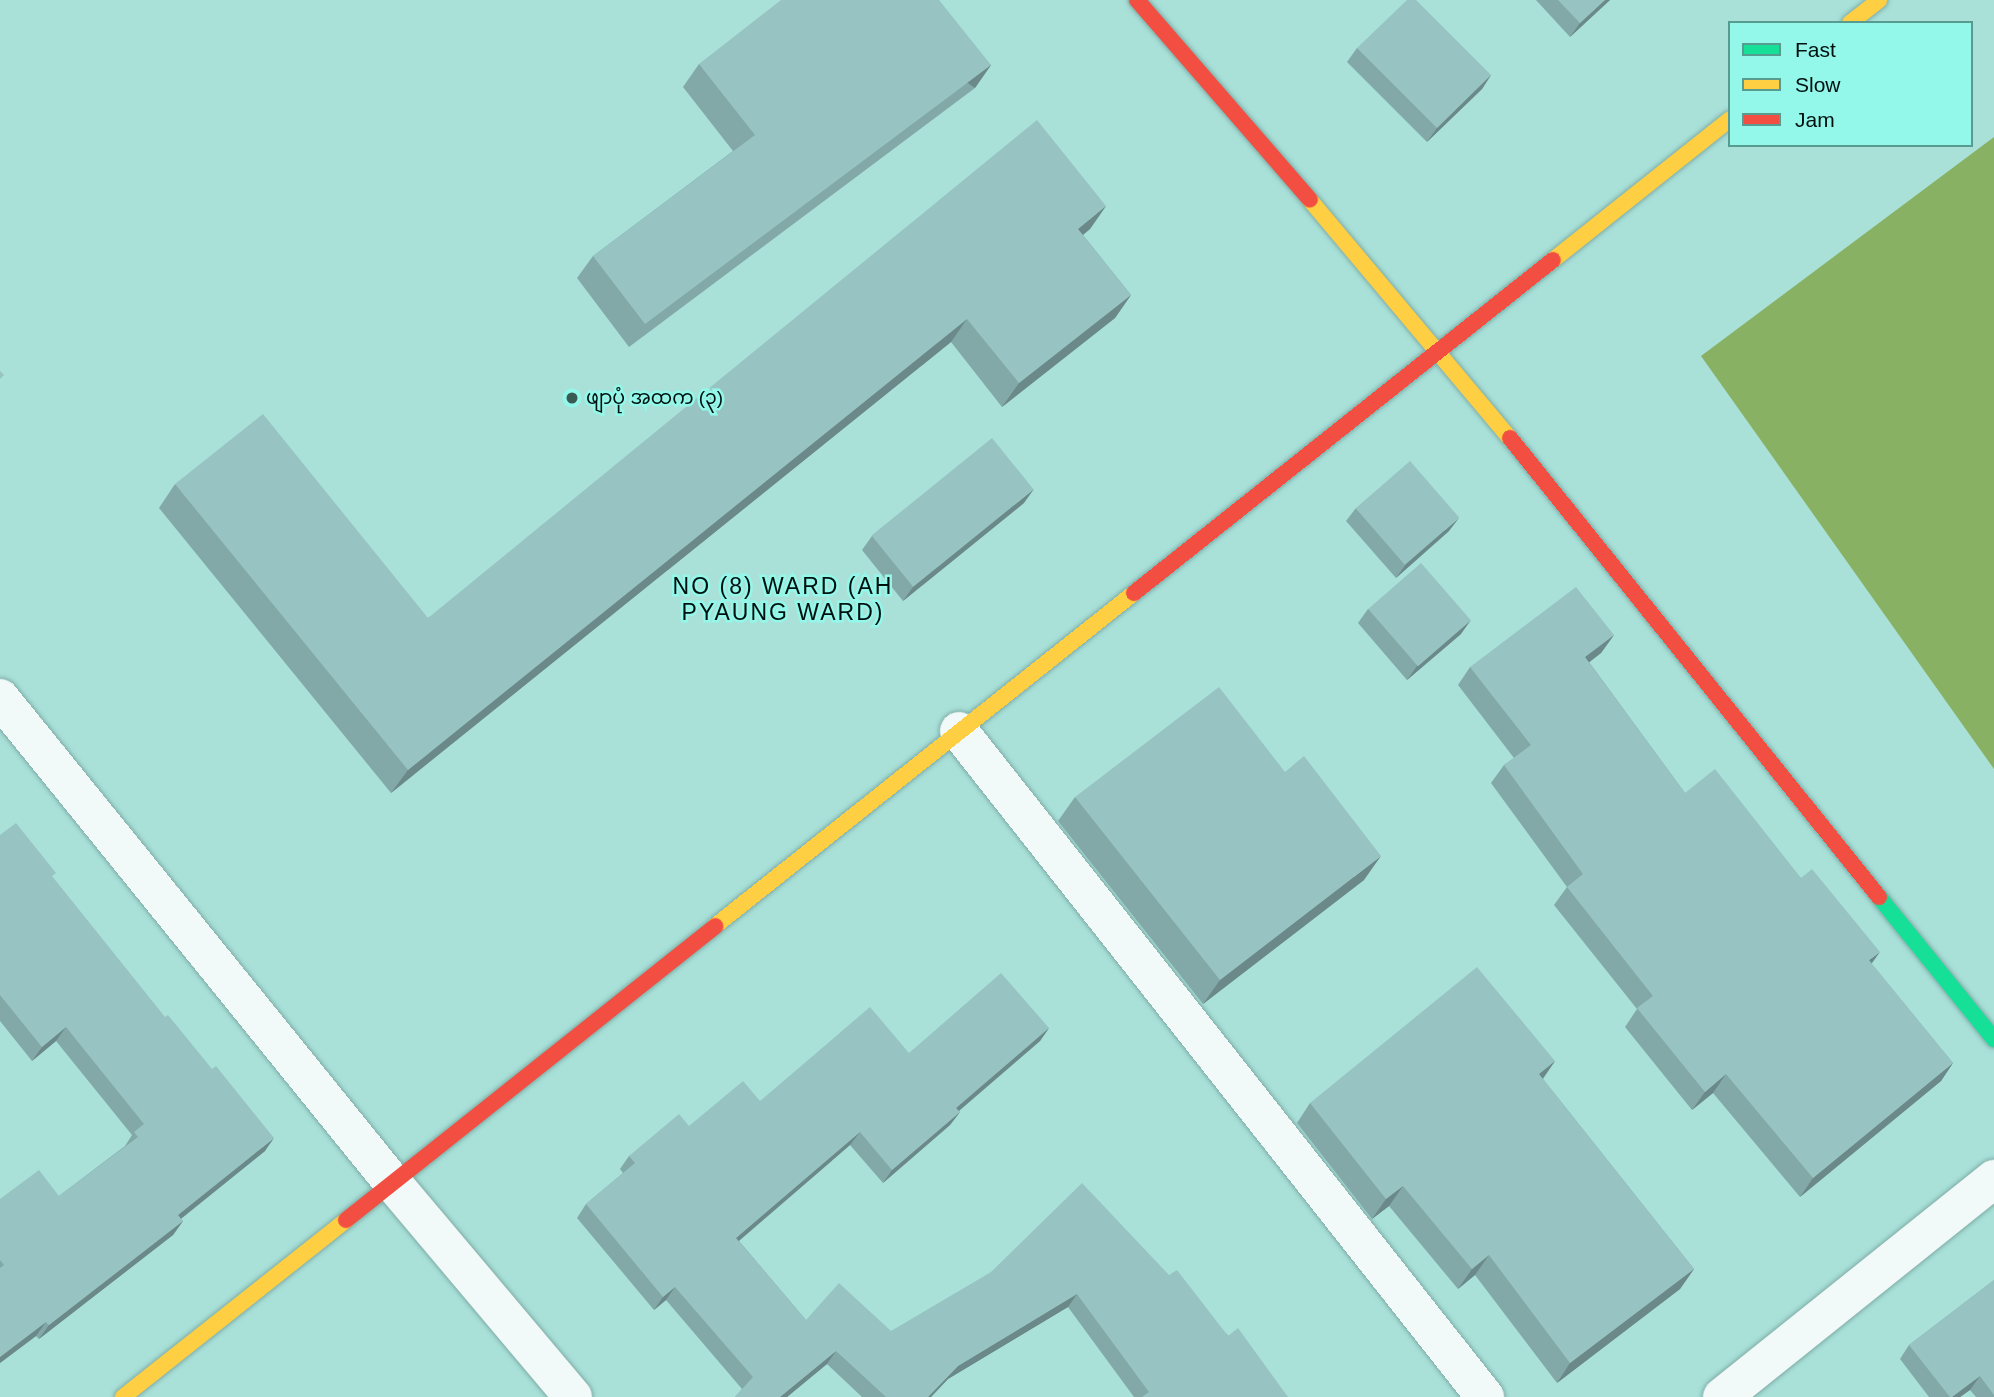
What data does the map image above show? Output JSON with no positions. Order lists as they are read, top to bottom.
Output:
{
  "districts": ["NO (8) WARD (AH PYAUNG WARD)"],
  "places": ["ဖျာပုံ အထက (၃)"],
  "legend": ["Fast", "Slow", "Jam"]
}
